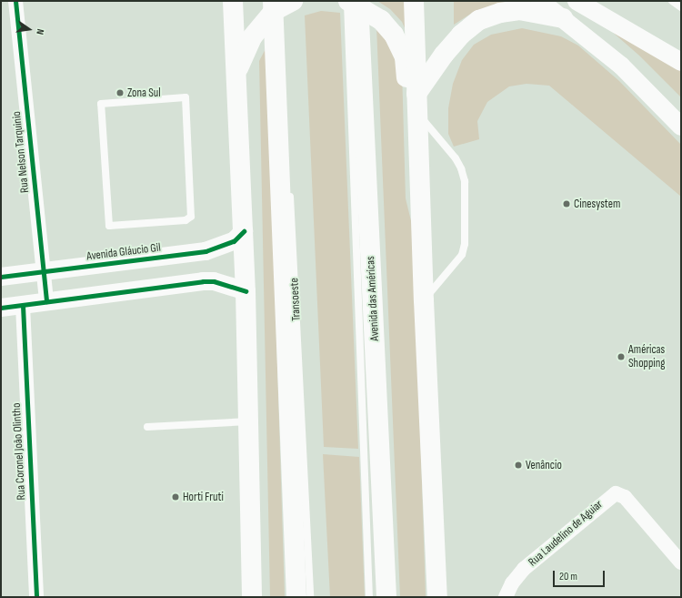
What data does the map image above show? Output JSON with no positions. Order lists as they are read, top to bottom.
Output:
{
  "streets": {
    "main road": ["Avenida das Américas"],
    "street": [
      "Rua Nelson Tarquinio",
      "Avenida Gláucio Gil",
      "Rua Coronel João Olintho",
      "Rua Laudelino de Aguiar"
    ],
    "lane": ["Transoeste"]
  },
  "crossings": [
    ["Rua Nelson Tarquinio", "Avenida Gláucio Gil"]
  ],
  "places": [
    "Zona Sul",
    "Cinesystem",
    "Américas Shopping",
    "Venâncio",
    "Horti Fruti"
  ],
  "scale_bar": "20 m",
  "north": "right"
}
